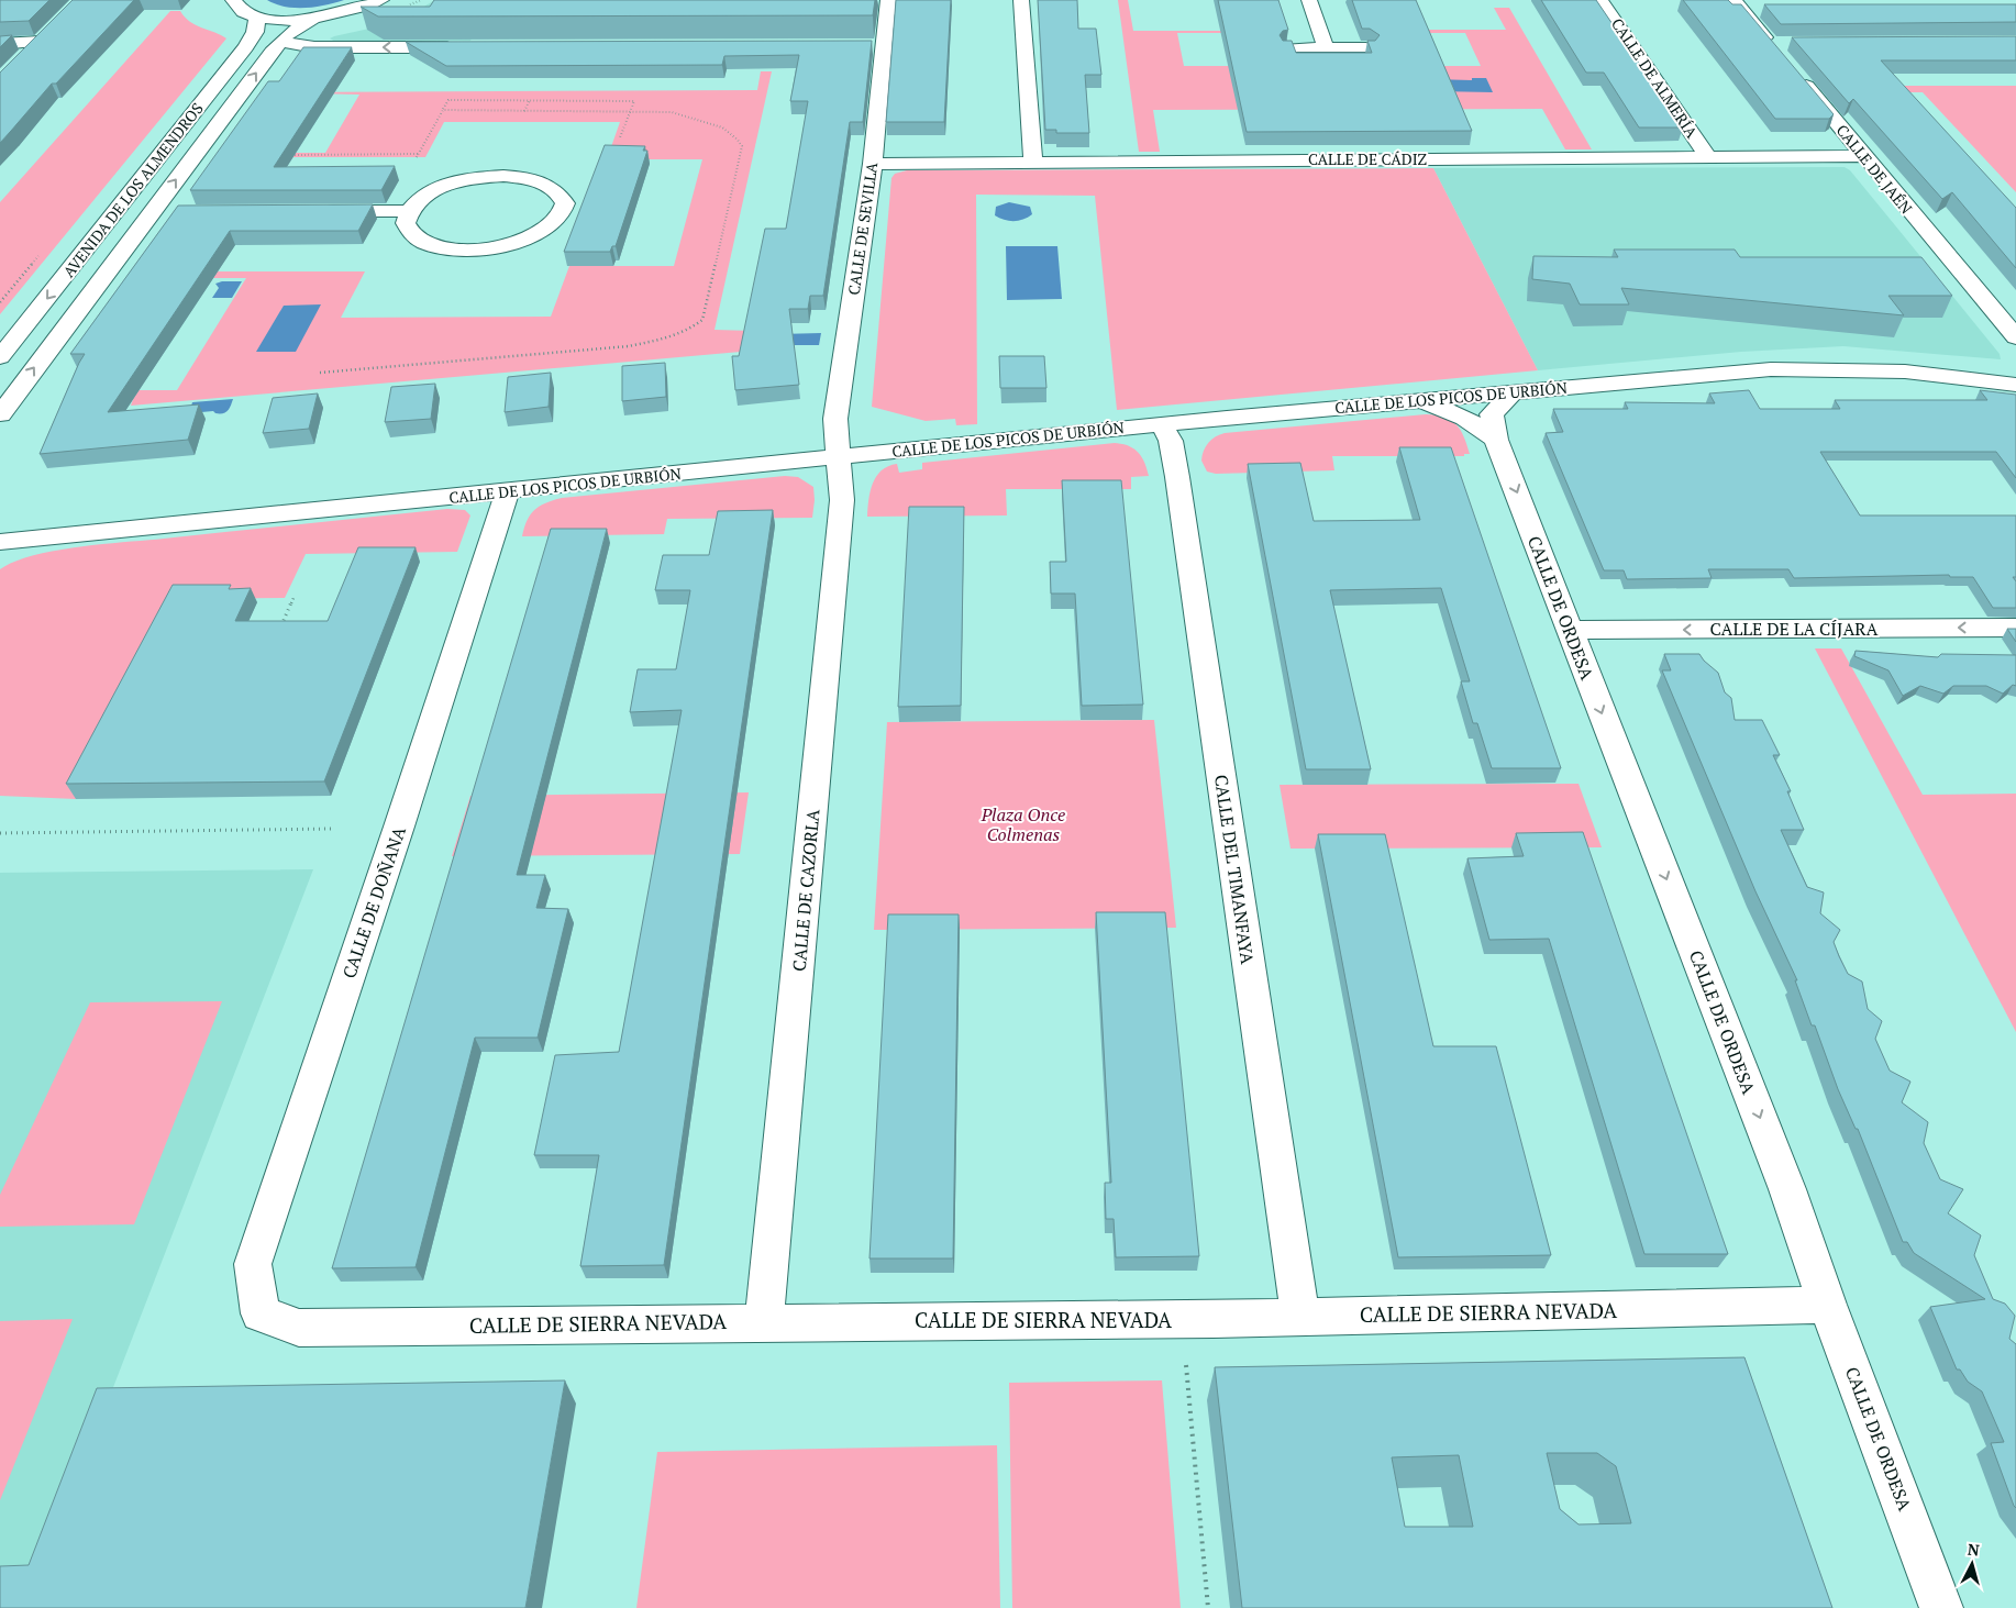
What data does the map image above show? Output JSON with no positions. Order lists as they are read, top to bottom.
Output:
{
  "streets": {
    "street": [
      "CALLE DE ALMERÍA",
      "CALLE DE CÁDIZ",
      "CALLE DE JAÉN",
      "AVENIDA DE LOS ALMENDROS",
      "CALLE DE SEVILLA",
      "CALLE DE LOS PICOS DE URBIÓN",
      "CALLE DE ORDESA",
      "CALLE DE LA CÍJARA",
      "CALLE DEL TIMANFAYA",
      "CALLE DE CAZORLA",
      "CALLE DE DOÑANA",
      "CALLE DE SIERRA NEVADA"
    ]
  },
  "crossings": [
    ["CALLE DE ALMERÍA", "CALLE DE CÁDIZ"],
    ["CALLE DE CÁDIZ", "CALLE DE JAÉN"],
    ["CALLE DE CÁDIZ", "CALLE DE SEVILLA"],
    ["CALLE DE SEVILLA", "CALLE DE LOS PICOS DE URBIÓN"],
    ["CALLE DE SEVILLA", "CALLE DE CAZORLA"],
    ["CALLE DE LOS PICOS DE URBIÓN", "CALLE DE ORDESA"],
    ["CALLE DE LOS PICOS DE URBIÓN", "CALLE DEL TIMANFAYA"],
    ["CALLE DE LOS PICOS DE URBIÓN", "CALLE DE CAZORLA"],
    ["CALLE DE LOS PICOS DE URBIÓN", "CALLE DE DOÑANA"],
    ["CALLE DE ORDESA", "CALLE DE LA CÍJARA"],
    ["CALLE DE ORDESA", "CALLE DE SIERRA NEVADA"],
    ["CALLE DEL TIMANFAYA", "CALLE DE SIERRA NEVADA"],
    ["CALLE DE CAZORLA", "CALLE DE SIERRA NEVADA"],
    ["CALLE DE DOÑANA", "CALLE DE SIERRA NEVADA"]
  ],
  "one_way": ["CALLE DE ORDESA", "CALLE DE LA CÍJARA"],
  "parks": ["Plaza Once Colmenas"],
  "north": "top"
}
